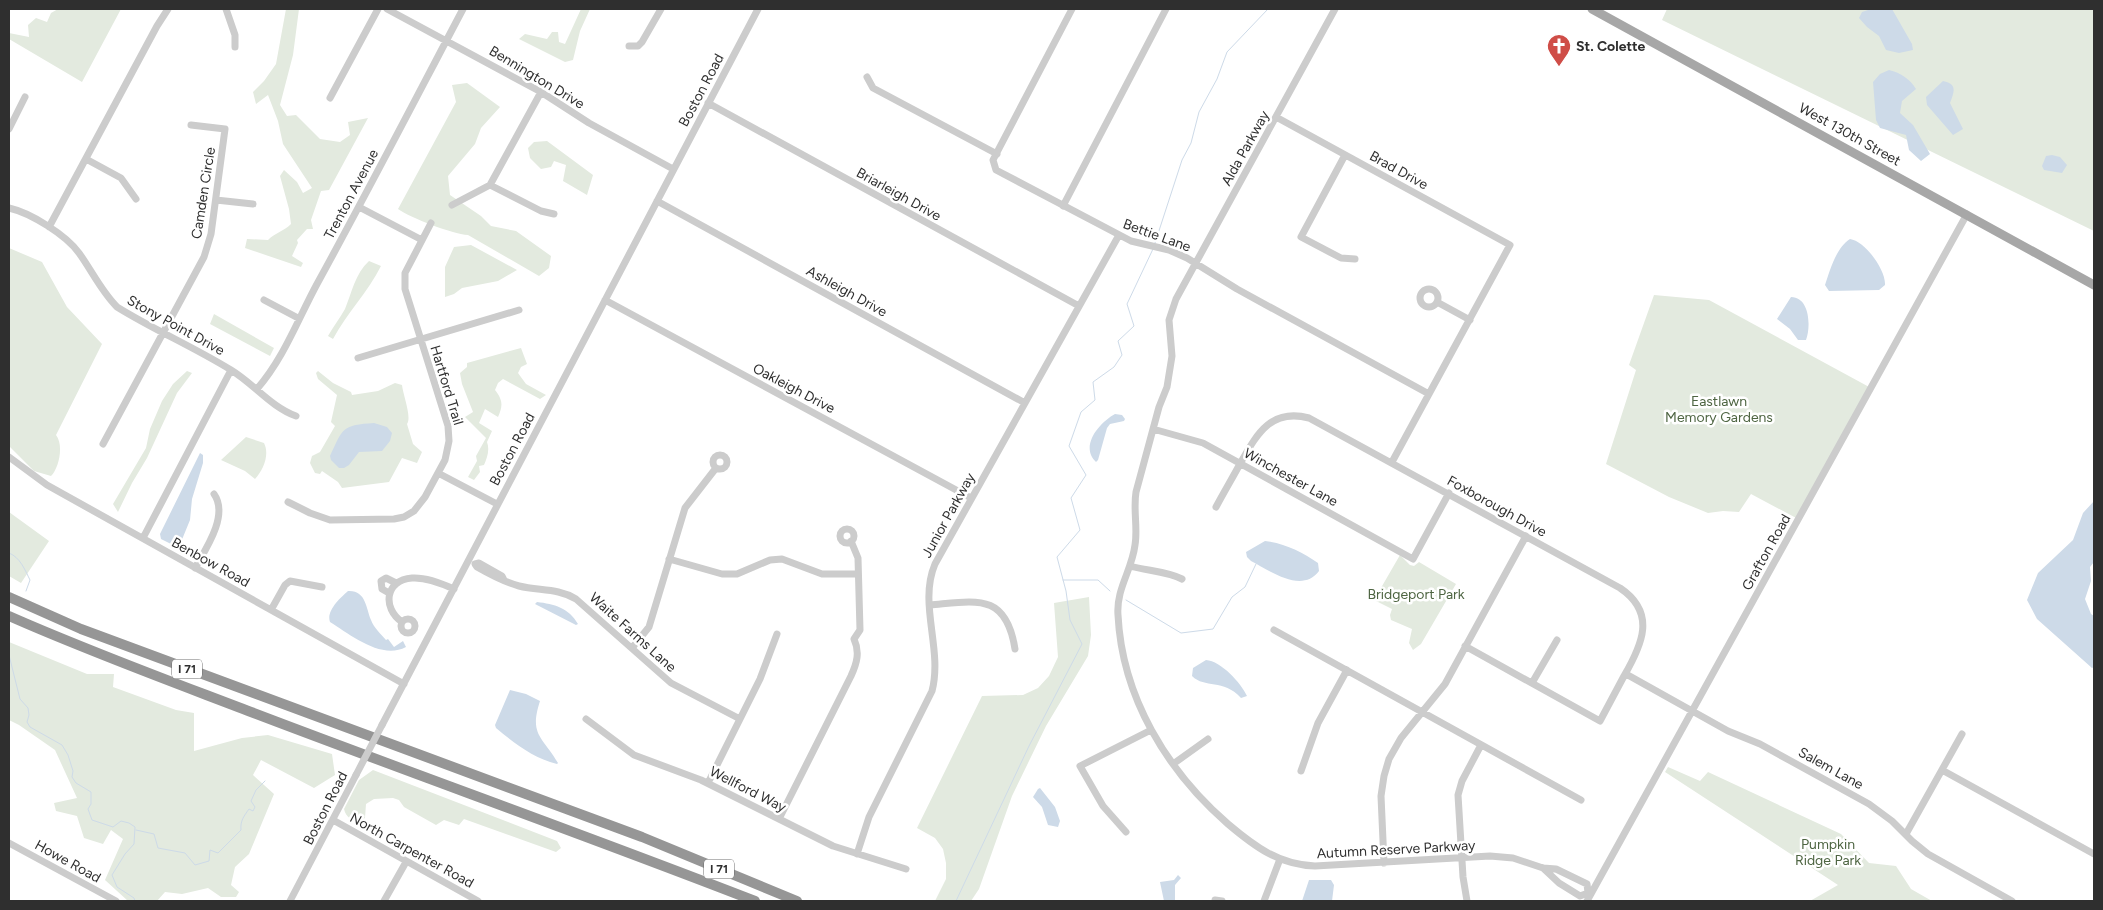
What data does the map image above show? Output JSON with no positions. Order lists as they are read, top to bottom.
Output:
{
  "streets": {
    "highway": ["I 71"],
    "main road": ["West 130th Street"],
    "street": [
      "Bennington Drive",
      "Boston Road",
      "Alda Parkway",
      "Brad Drive",
      "Camden Circle",
      "Trenton Avenue",
      "Briarleigh Drive",
      "Bettie Lane",
      "Ashleigh Drive",
      "Stony Point Drive",
      "Hartford Trail",
      "Oakleigh Drive",
      "Winchester Lane",
      "Foxborough Drive",
      "Junior Parkway",
      "Grafton Road",
      "Benbow Road",
      "Waite Farms Lane",
      "Salem Lane",
      "Wellford Way",
      "Autumn Reserve Parkway",
      "North Carpenter Road",
      "Howe Road"
    ]
  },
  "crossings": [
    ["Bennington Drive", "Boston Road"],
    ["Bennington Drive", "Trenton Avenue"],
    ["Boston Road", "Briarleigh Drive"],
    ["Boston Road", "Ashleigh Drive"],
    ["Boston Road", "Oakleigh Drive"],
    ["Boston Road", "Benbow Road"],
    ["Boston Road", "Waite Farms Lane"],
    ["Boston Road", "North Carpenter Road"],
    ["West 130th Street", "Grafton Road"],
    ["Alda Parkway", "Brad Drive"],
    ["Alda Parkway", "Bettie Lane"],
    ["Alda Parkway", "Autumn Reserve Parkway"],
    ["Camden Circle", "Stony Point Drive"],
    ["Trenton Avenue", "Stony Point Drive"],
    ["Briarleigh Drive", "Junior Parkway"],
    ["Bettie Lane", "Junior Parkway"],
    ["Ashleigh Drive", "Junior Parkway"],
    ["Oakleigh Drive", "Junior Parkway"],
    ["Winchester Lane", "Foxborough Drive"],
    ["Winchester Lane", "Autumn Reserve Parkway"],
    ["Foxborough Drive", "Salem Lane"],
    ["Junior Parkway", "Wellford Way"],
    ["Grafton Road", "Salem Lane"],
    ["Grafton Road", "Autumn Reserve Parkway"]
  ],
  "parks": ["Eastlawn Memory Gardens", "Bridgeport Park", "Pumpkin Ridge Park"],
  "places": {
    "church": ["St. Colette"]
  }
}
